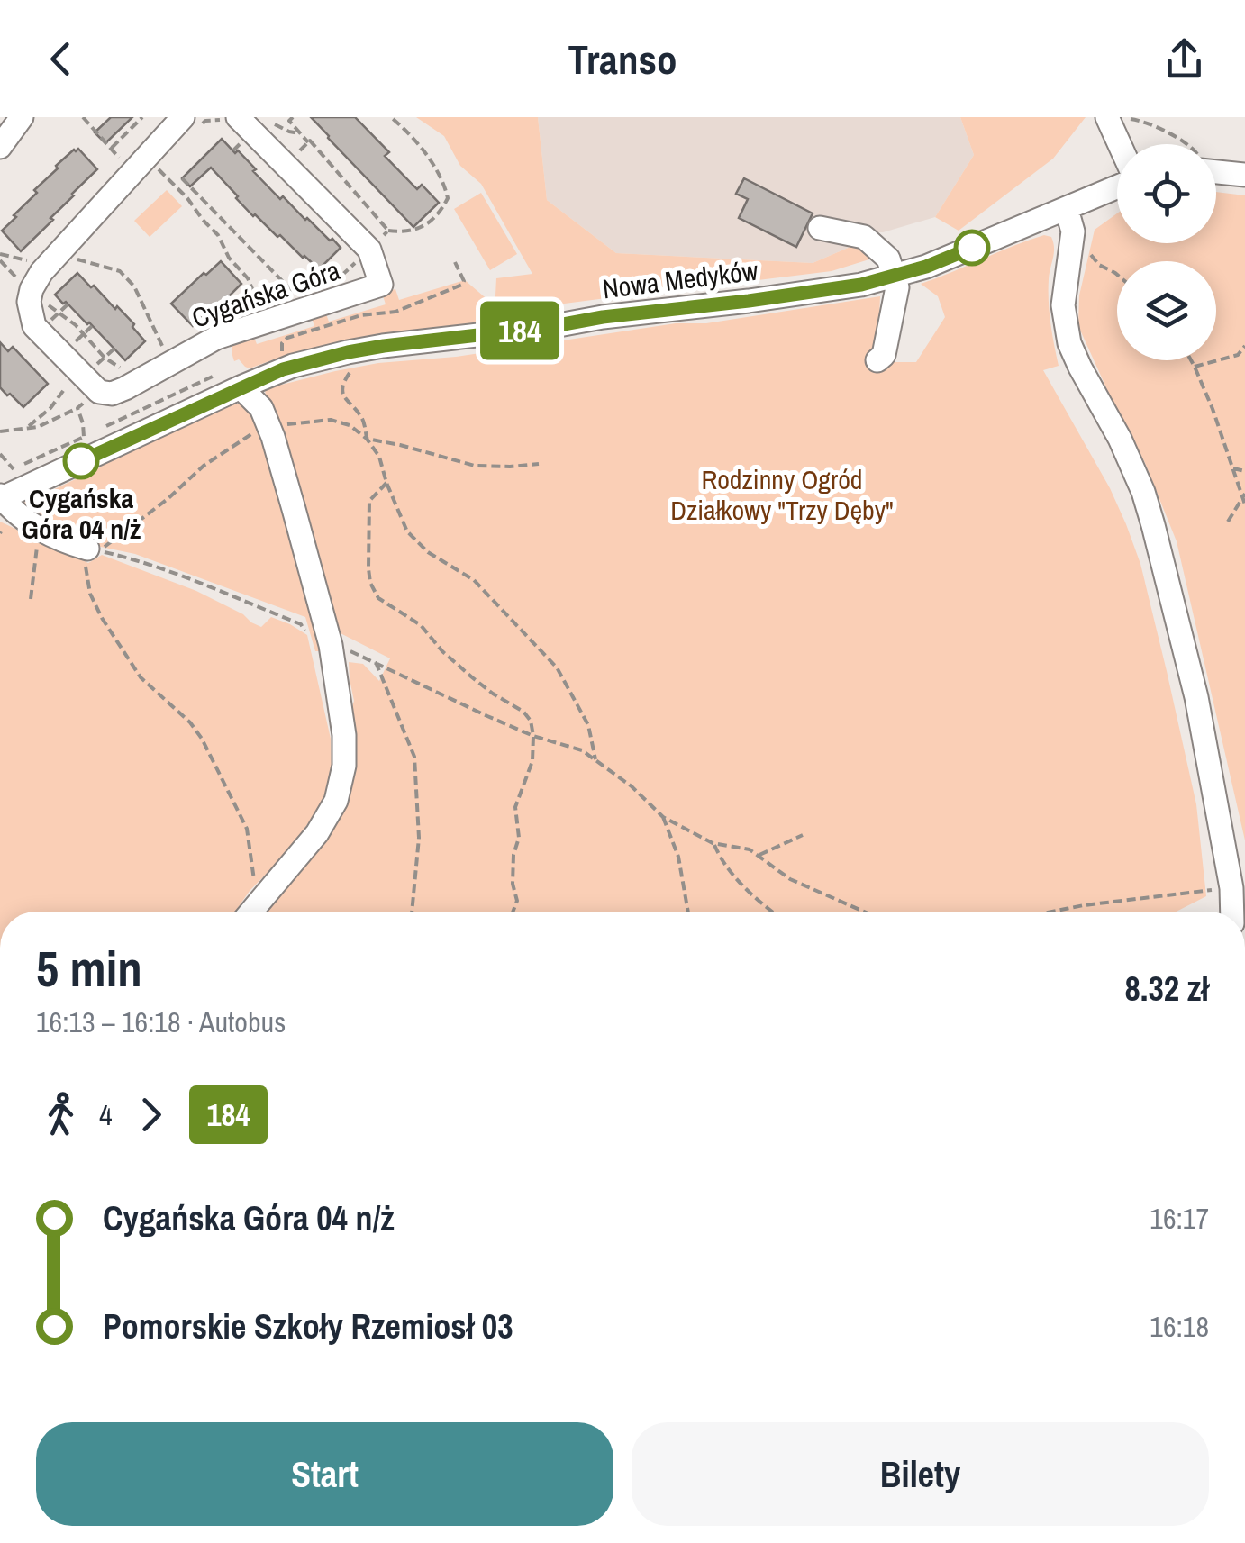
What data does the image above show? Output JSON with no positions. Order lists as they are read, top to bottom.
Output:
{
  "streets": {
    "street": ["Nowa Medyków", "Cygańska Góra"]
  },
  "parks": ["Rodzinny Ogród Działkowy \"Trzy Dęby\""],
  "places": ["Cygańska Góra 04 n/ż"],
  "lines": ["bus line 184"],
  "page": {
    "header": "Transo",
    "on_map": "184",
    "heading": ["5 min", "16:13 – 16:18 · Autobus", "8.32 zł"],
    "legs": ["4", "184"],
    "list": [
      {
        "name": "Cygańska Góra 04 n/ż",
        "value": "16:17"
      },
      {
        "name": "Pomorskie Szkoły Rzemiosł 03",
        "value": "16:18"
      }
    ],
    "buttons": ["Start", "Bilety"]
  }
}
